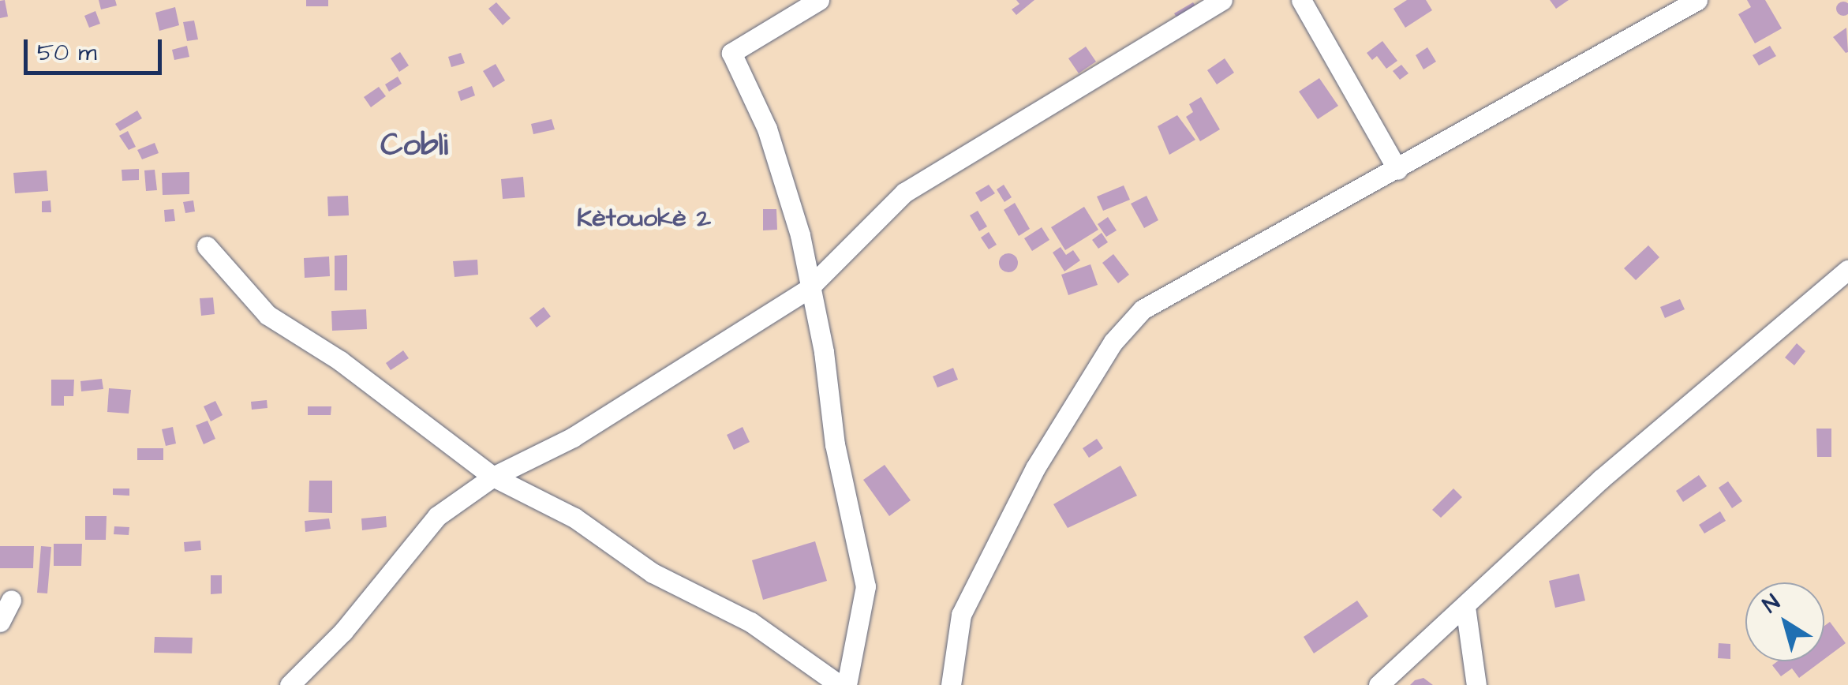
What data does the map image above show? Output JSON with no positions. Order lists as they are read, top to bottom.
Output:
{
  "districts": ["Cobli", "Kètouokè 2"],
  "scale_bar": "50 m",
  "north": "top left"
}
